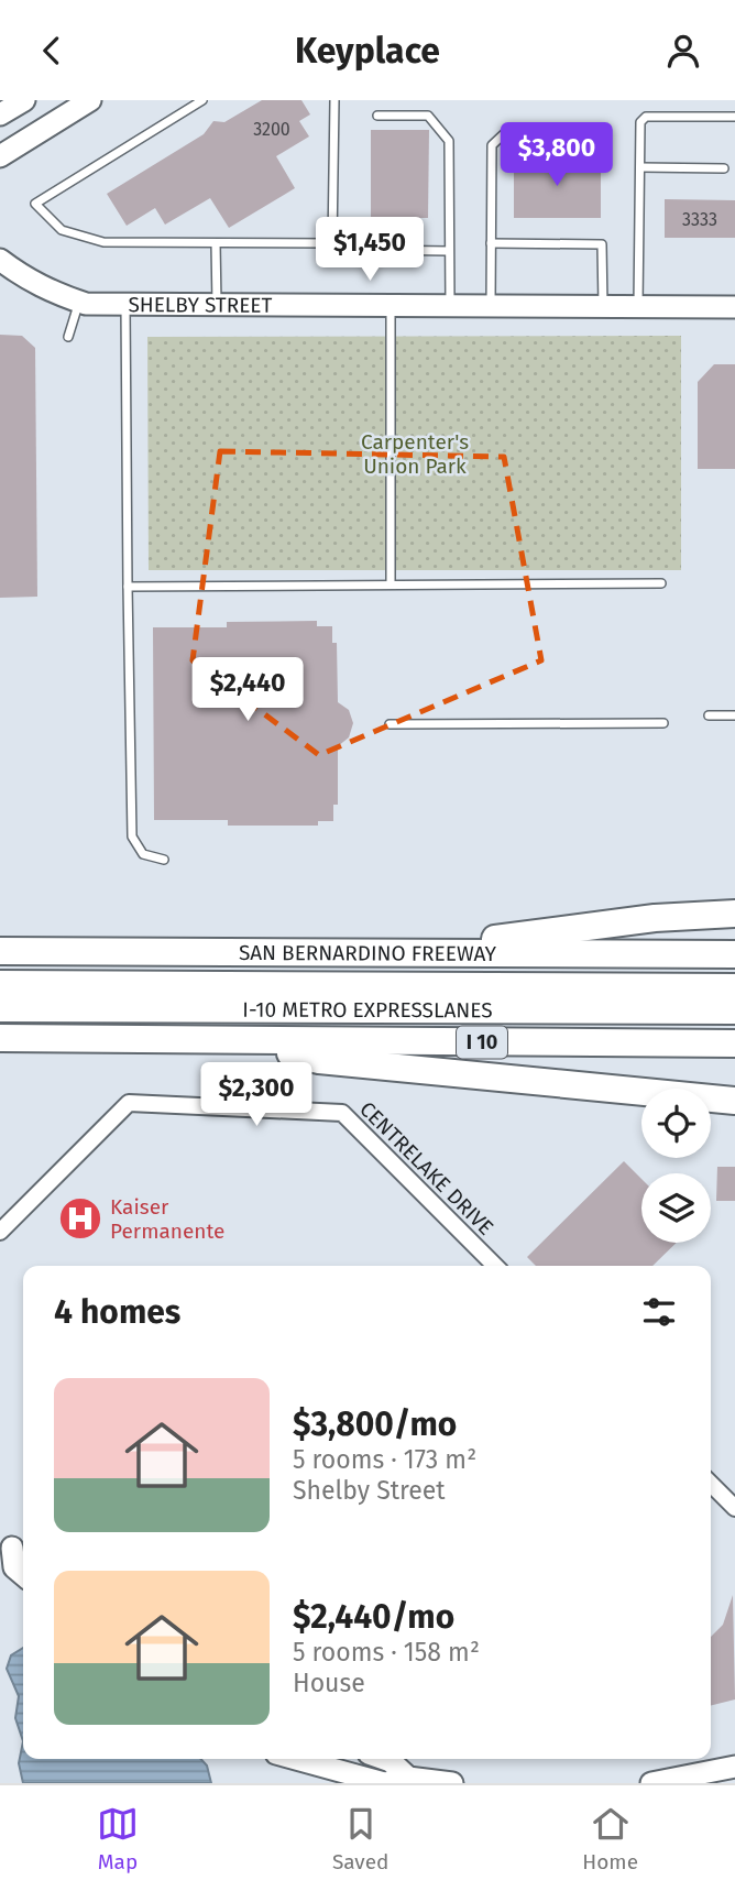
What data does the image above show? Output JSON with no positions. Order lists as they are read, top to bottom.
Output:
{
  "streets": {
    "highway": ["SAN BERNARDINO FREEWAY", "I-10 METRO EXPRESSLANES", "I 10"],
    "street": ["SHELBY STREET", "CENTRELAKE DRIVE"]
  },
  "parks": ["Carpenter's Union Park"],
  "places": {
    "hospital": ["Kaiser Permanente"]
  },
  "house_numbers": ["3200", "3333"],
  "page": {
    "header": "Keyplace",
    "price": [
      "$3,800",
      "$1,450",
      "$2,440",
      "$2,300"
    ],
    "heading": "4 homes",
    "list": [
      {
        "name": "$3,800/mo",
        "note": "5 rooms · 173 m² · Shelby Street"
      },
      {
        "name": "$2,440/mo",
        "note": "5 rooms · 158 m² · House"
      }
    ],
    "tabs": ["Map", "Saved", "Home"]
  }
}
